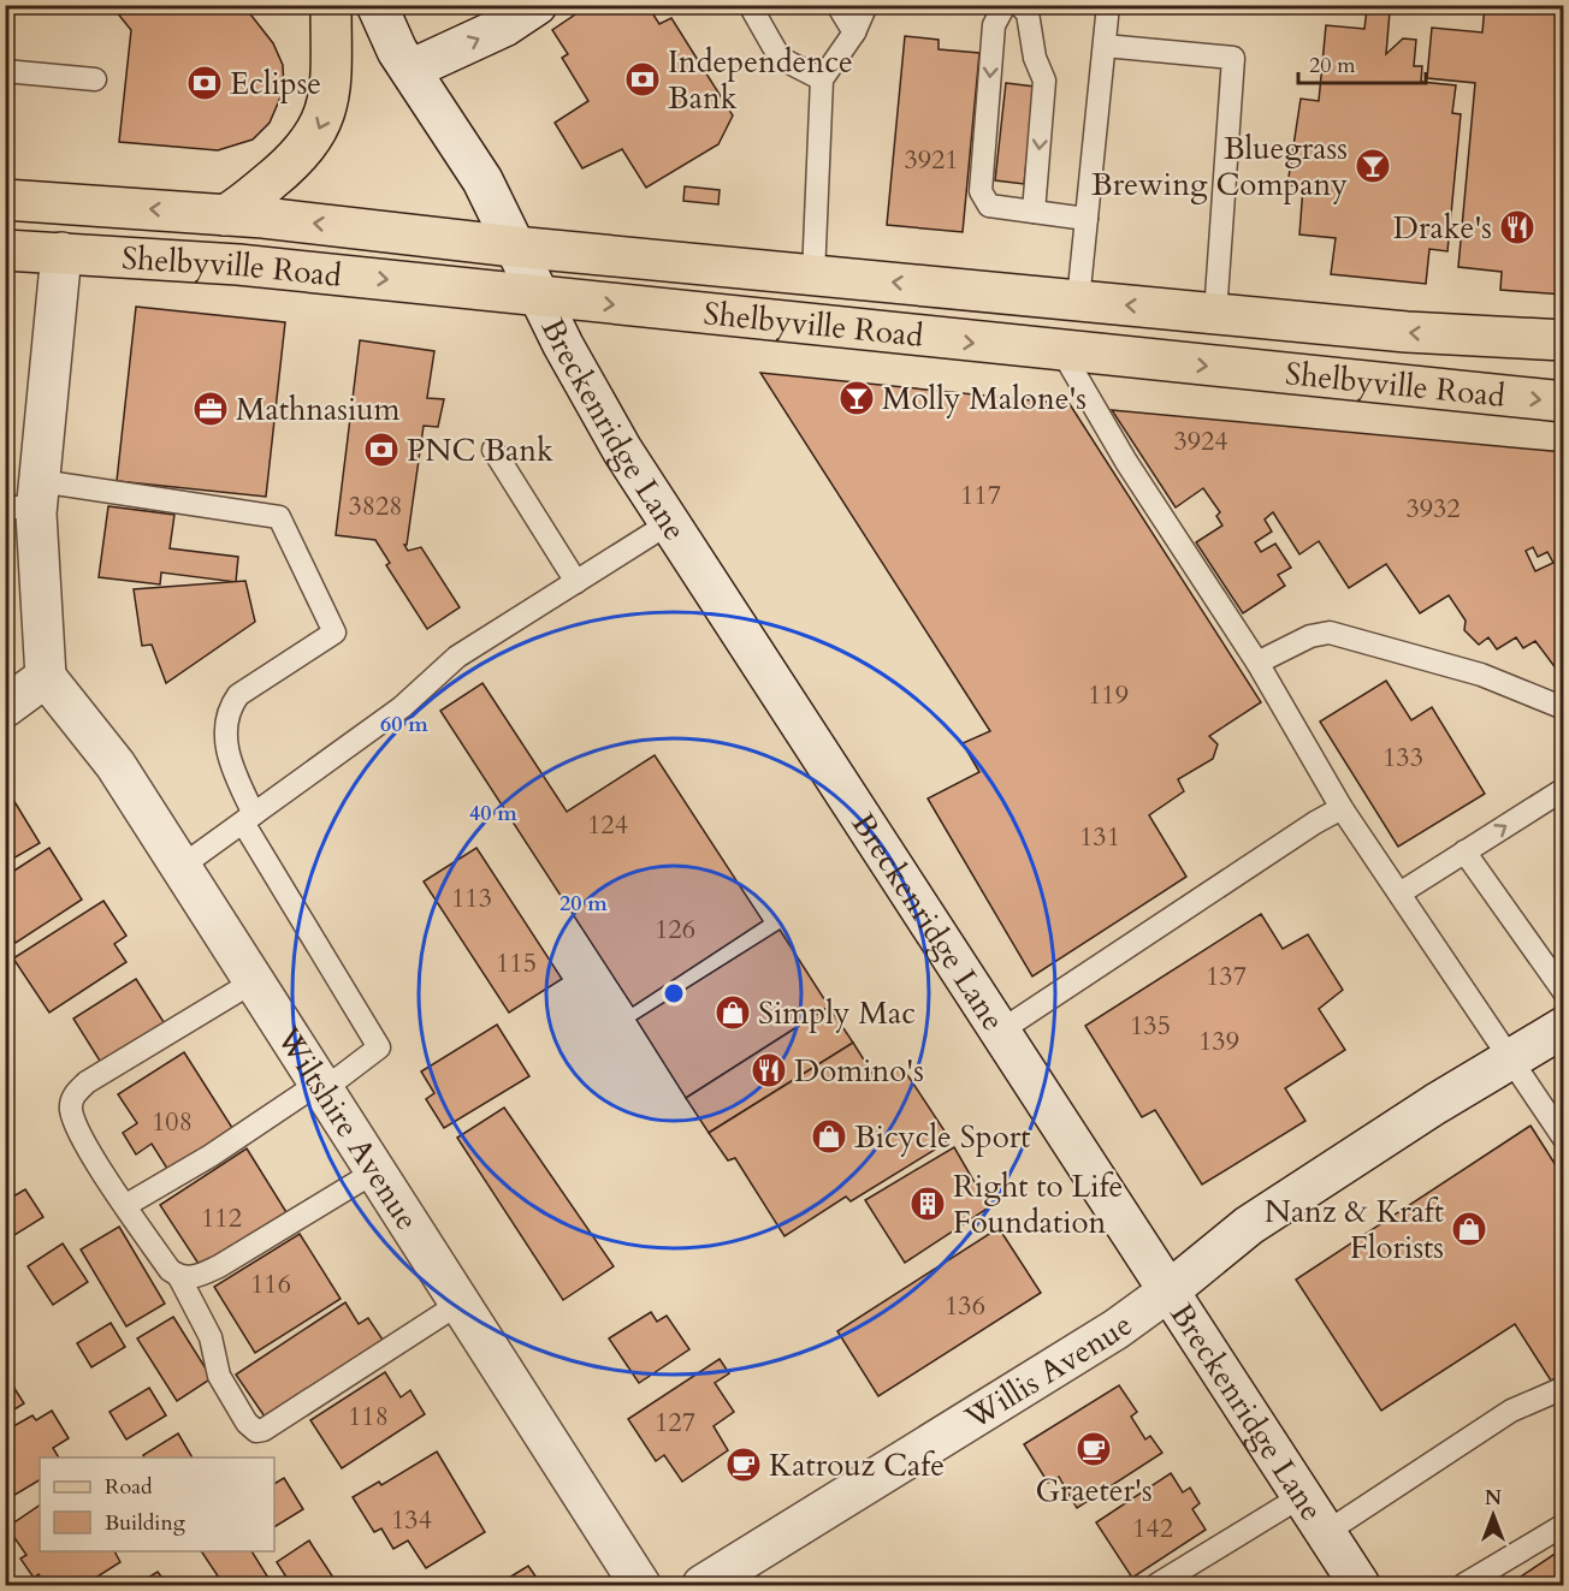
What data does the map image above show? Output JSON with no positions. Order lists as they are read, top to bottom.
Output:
{
  "streets": {
    "main road": [
      "Shelbyville Road",
      "Breckenridge Lane",
      "Wiltshire Avenue",
      "Willis Avenue"
    ]
  },
  "crossings": [
    ["Shelbyville Road", "Breckenridge Lane"],
    ["Breckenridge Lane", "Willis Avenue"]
  ],
  "places": {
    "bank": ["Independence Bank", "Eclipse", "PNC Bank"],
    "bar": ["Bluegrass Brewing Company", "Molly Malone's"],
    "restaurant": ["Drake's", "Domino's"],
    "office": ["Mathnasium"],
    "shop": ["Simply Mac", "Bicycle Sport", "Nanz & Kraft Florists"],
    "building": ["Right to Life Foundation"],
    "cafe": ["Graeter's", "Katrouz Cafe"]
  },
  "house_numbers": [
    "3921",
    "3924",
    "117",
    "3828",
    "3932",
    "119",
    "133",
    "124",
    "131",
    "113",
    "126",
    "115",
    "137",
    "135",
    "139",
    "108",
    "112",
    "116",
    "136",
    "118",
    "127",
    "134",
    "142"
  ],
  "legend": ["Road", "Building"],
  "scale_bar": "20 m",
  "north": "top",
  "rings": ["60 m", "40 m", "20 m"]
}
